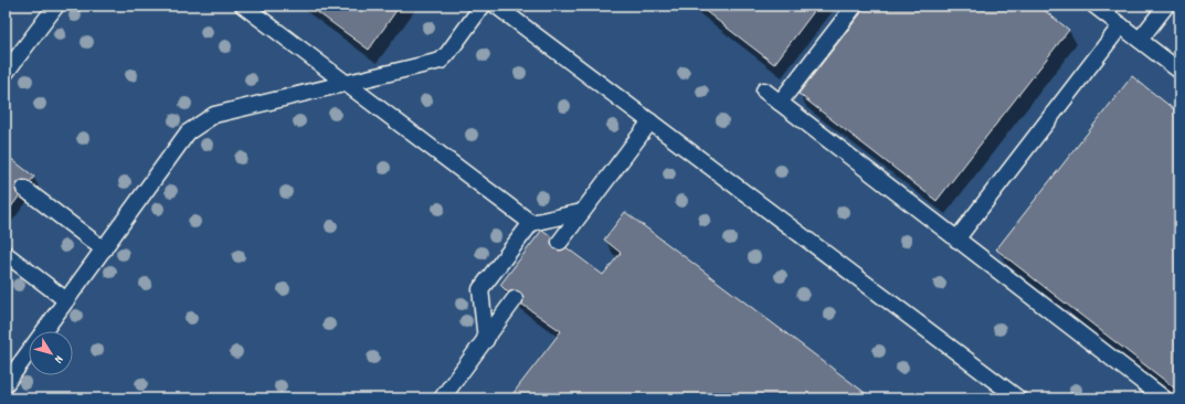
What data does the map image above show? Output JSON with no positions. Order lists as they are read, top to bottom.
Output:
{
  "north": "bottom right"
}
